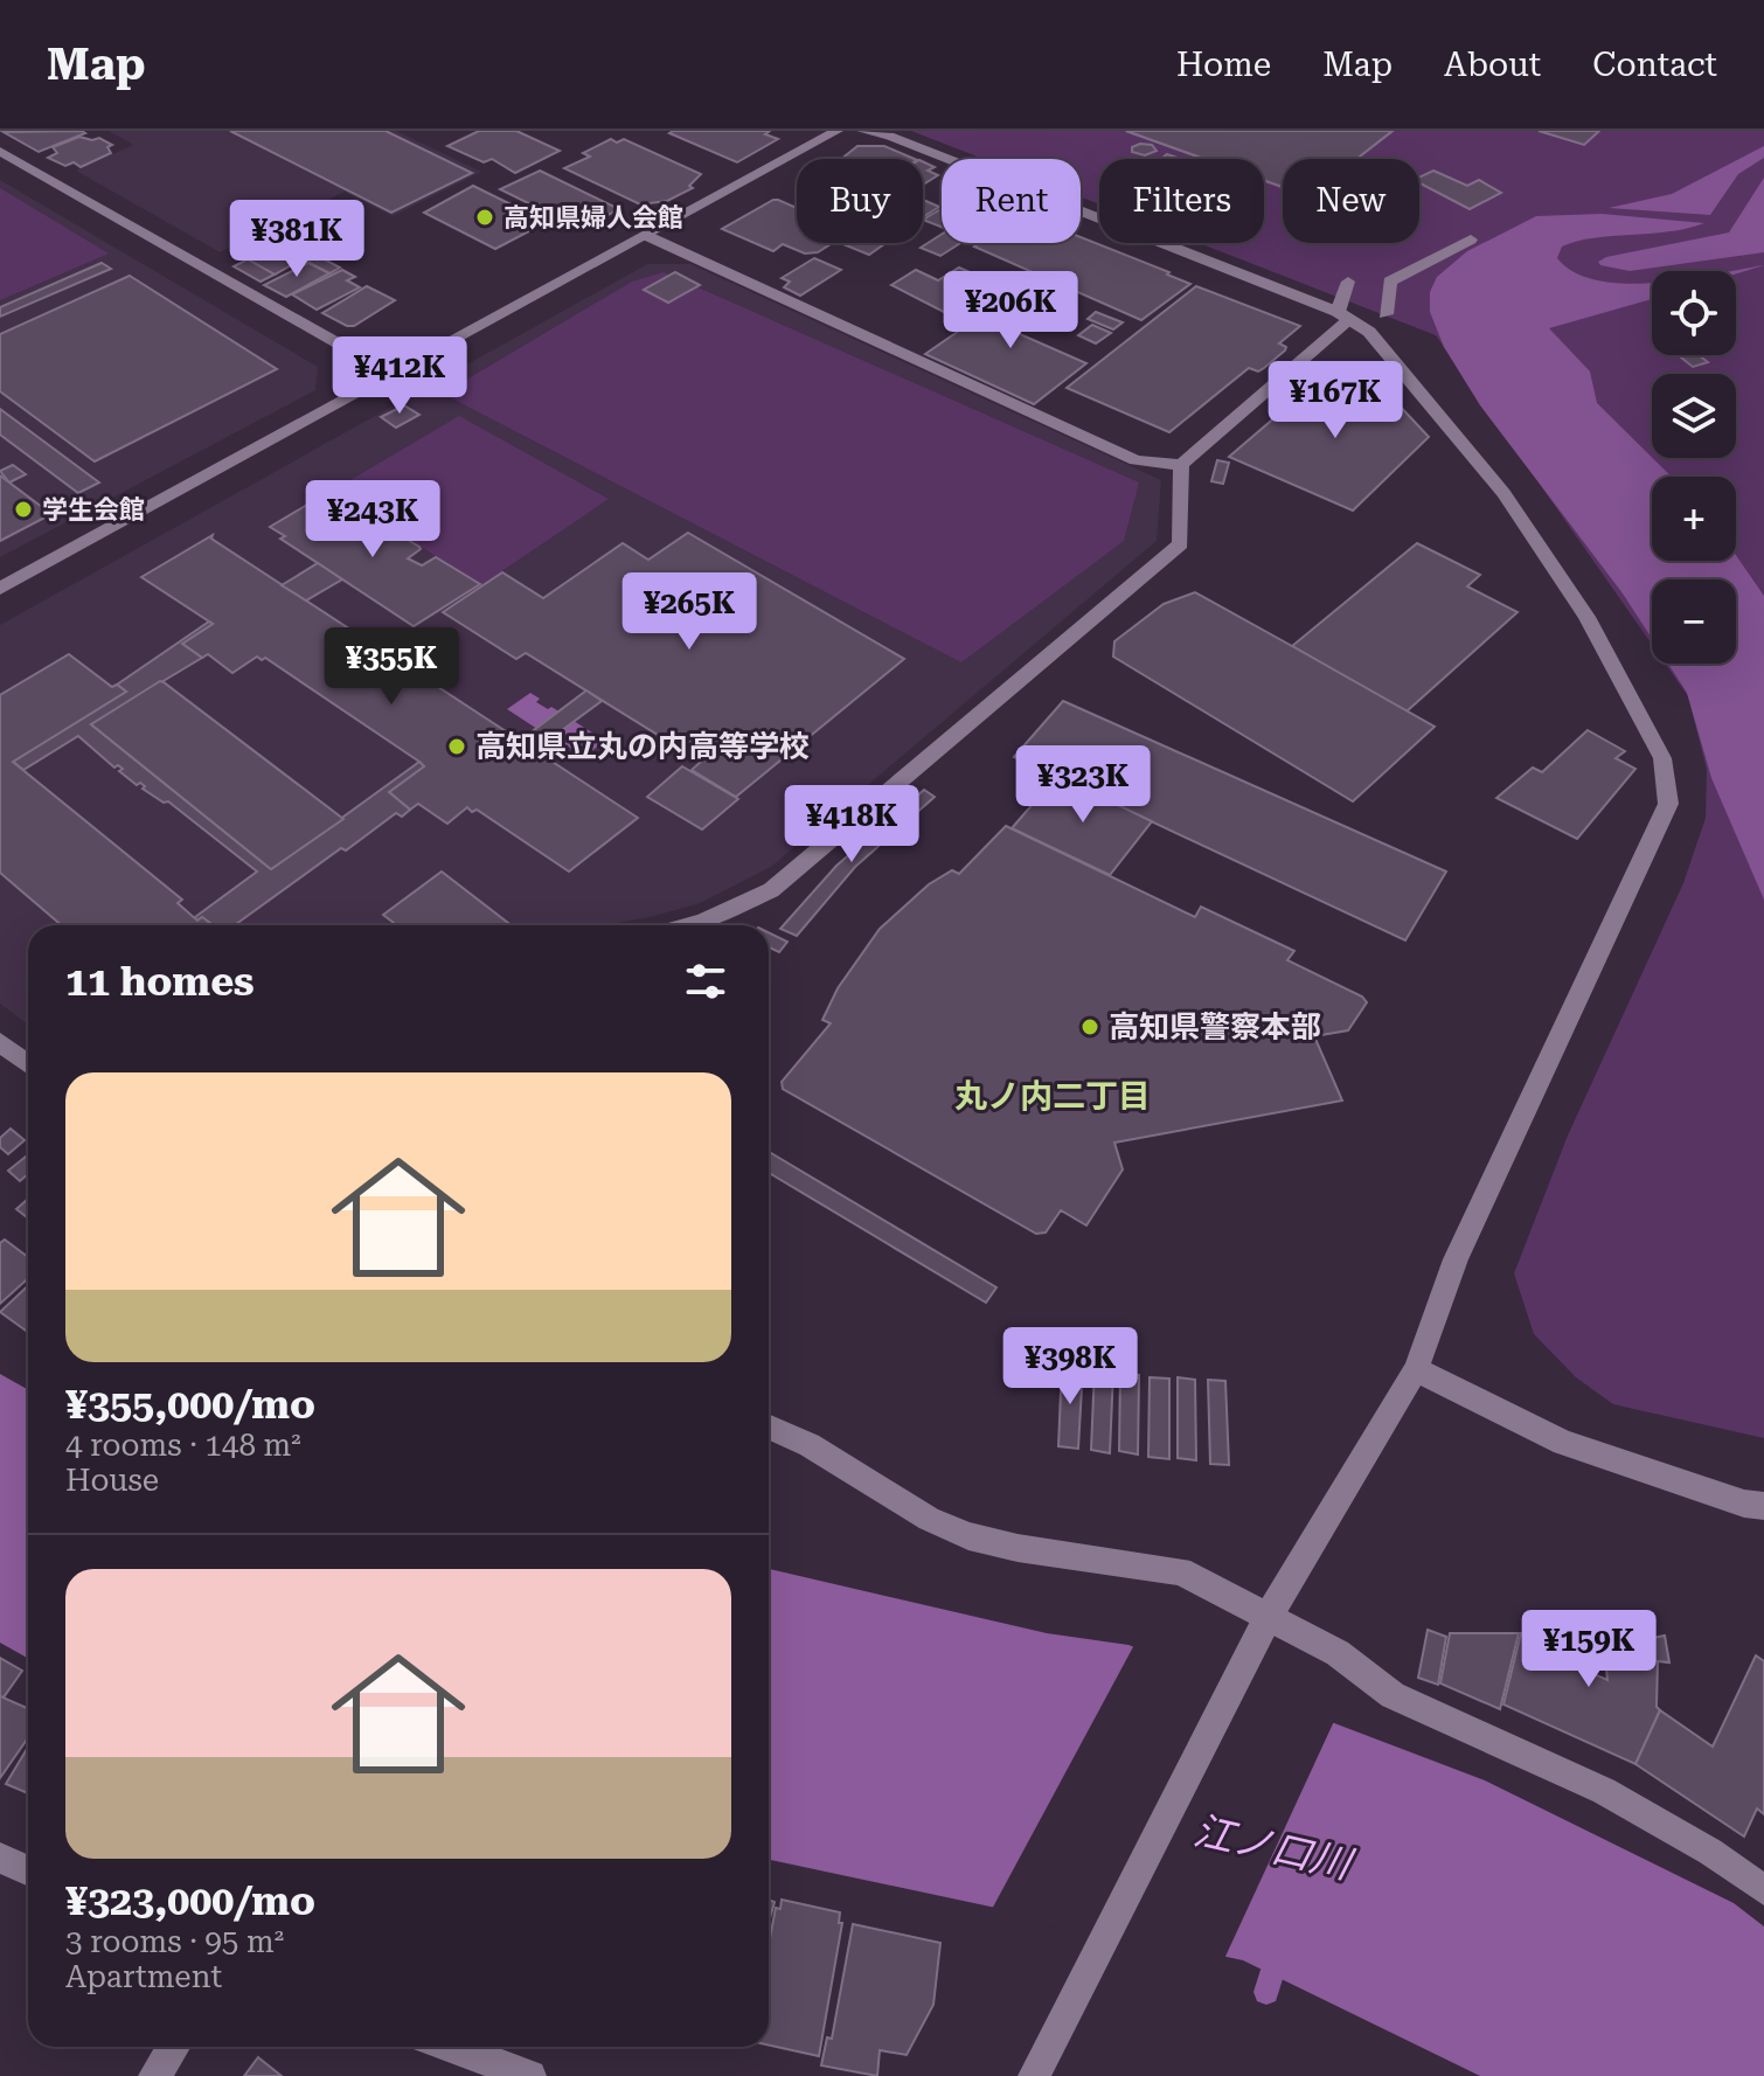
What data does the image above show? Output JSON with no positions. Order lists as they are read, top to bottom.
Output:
{
  "districts": ["丸ノ内二丁目"],
  "water": ["江ノ口川"],
  "places": [
    "高知県婦人会館",
    "学生会館",
    "高知県立丸の内高等学校",
    "高知県警察本部"
  ],
  "page": {
    "header": "Map",
    "nav": [
      "Home",
      "Map",
      "About",
      "Contact"
    ],
    "chip": [
      "Buy",
      "Rent",
      "Filters",
      "New"
    ],
    "price": [
      "¥381K",
      "¥206K",
      "¥412K",
      "¥167K",
      "¥243K",
      "¥265K",
      "¥355K",
      "¥323K",
      "¥418K",
      "¥398K",
      "¥159K"
    ],
    "map_buttons": ["+", "−"],
    "heading": "11 homes",
    "list": [
      {
        "name": "¥355,000/mo",
        "note": "4 rooms · 148 m² · House"
      },
      {
        "name": "¥323,000/mo",
        "note": "3 rooms · 95 m² · Apartment"
      }
    ]
  }
}
